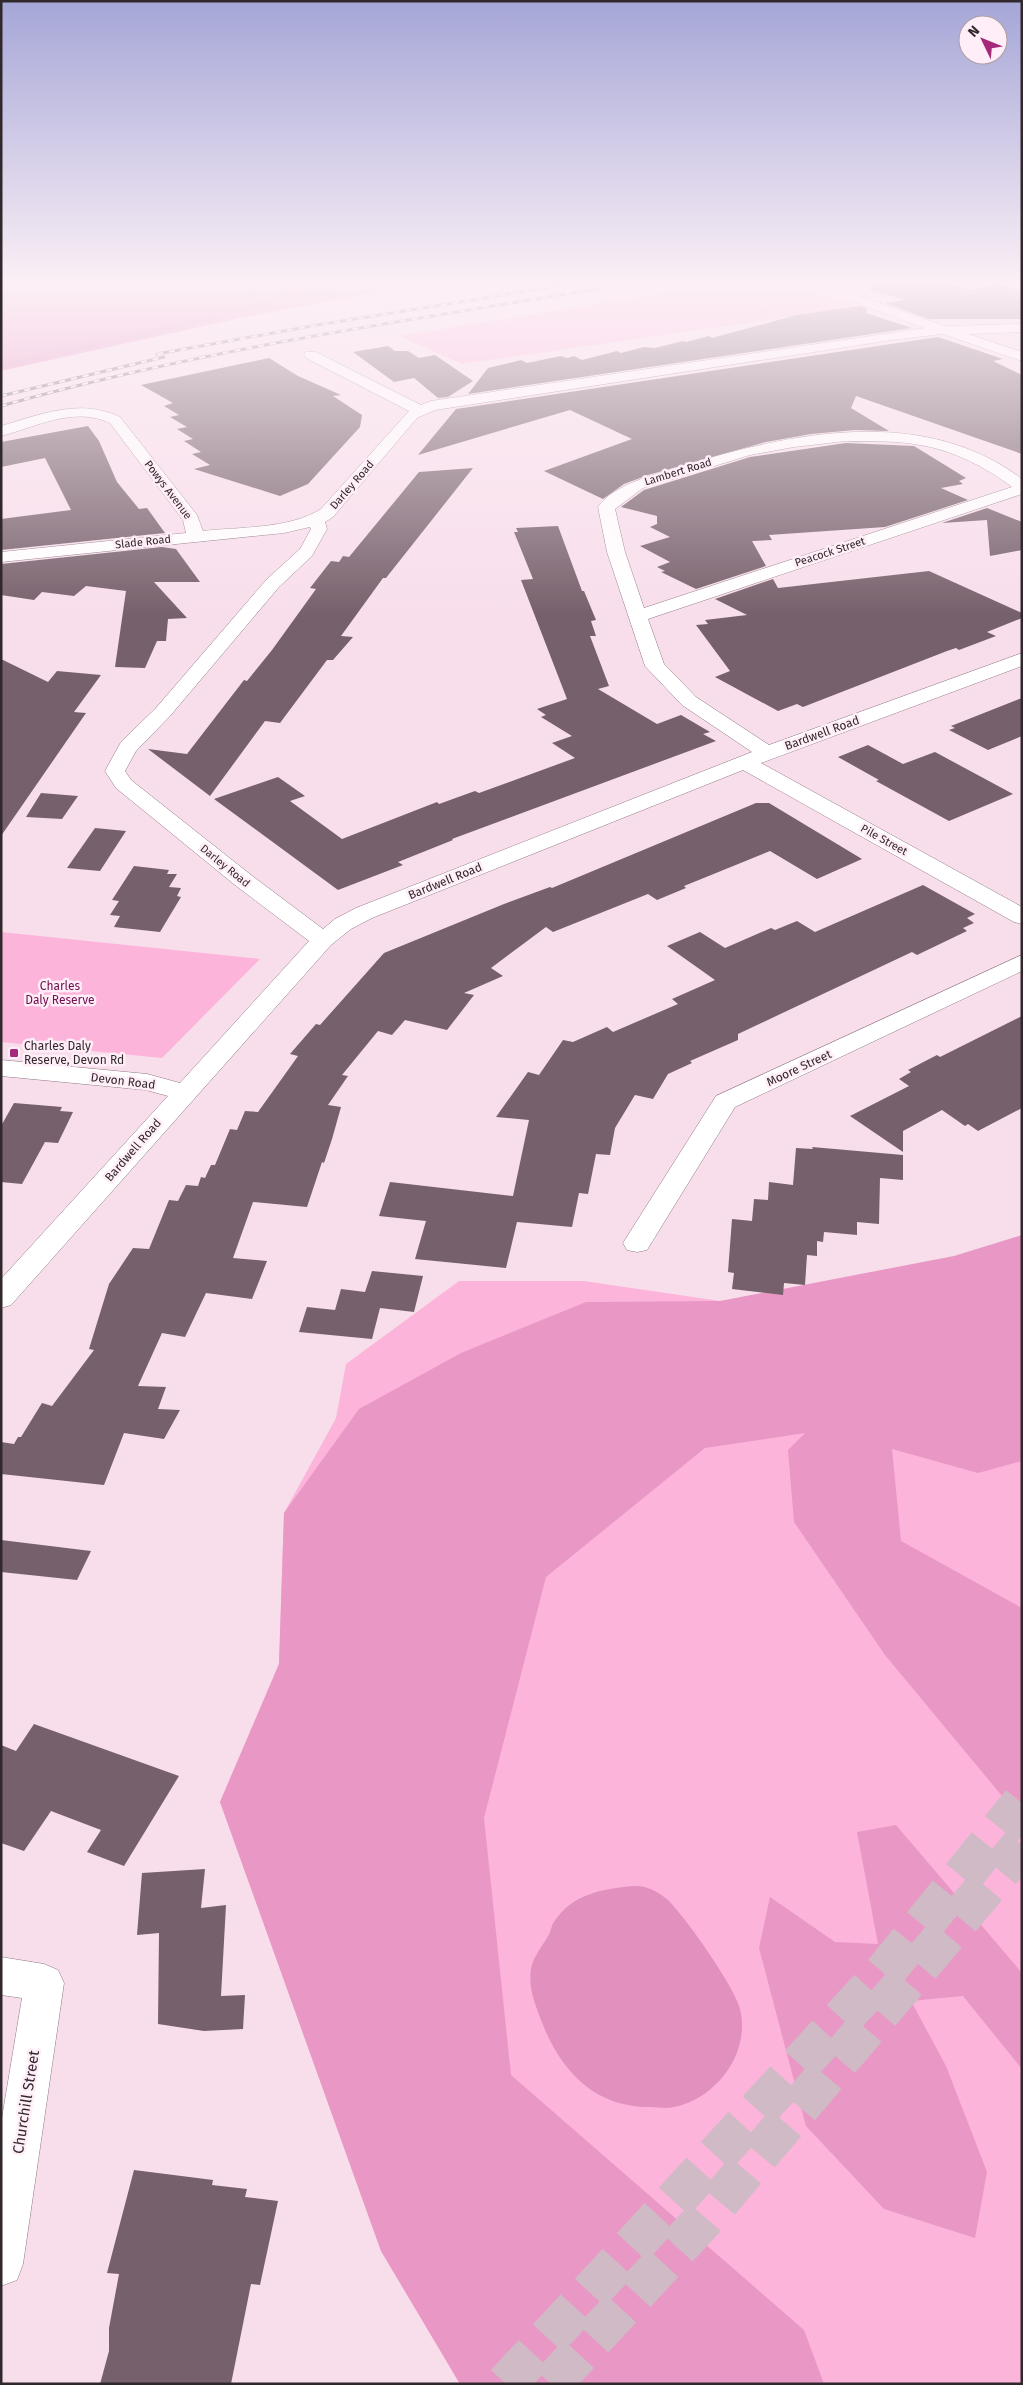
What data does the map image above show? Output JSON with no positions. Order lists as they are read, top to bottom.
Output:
{
  "streets": {
    "street": [
      "Lambert Road",
      "Darley Road",
      "Powys Avenue",
      "Slade Road",
      "Peacock Street",
      "Bardwell Road",
      "Pile Street",
      "Moore Street",
      "Devon Road",
      "Churchill Street"
    ]
  },
  "crossings": [
    ["Lambert Road", "Peacock Street"],
    ["Lambert Road", "Bardwell Road"],
    ["Darley Road", "Slade Road"],
    ["Darley Road", "Bardwell Road"],
    ["Powys Avenue", "Slade Road"],
    ["Bardwell Road", "Pile Street"],
    ["Bardwell Road", "Devon Road"]
  ],
  "parks": ["Charles Daly Reserve"],
  "places": {
    "transit": ["Charles Daly Reserve, Devon Rd"]
  },
  "north": "top left"
}
